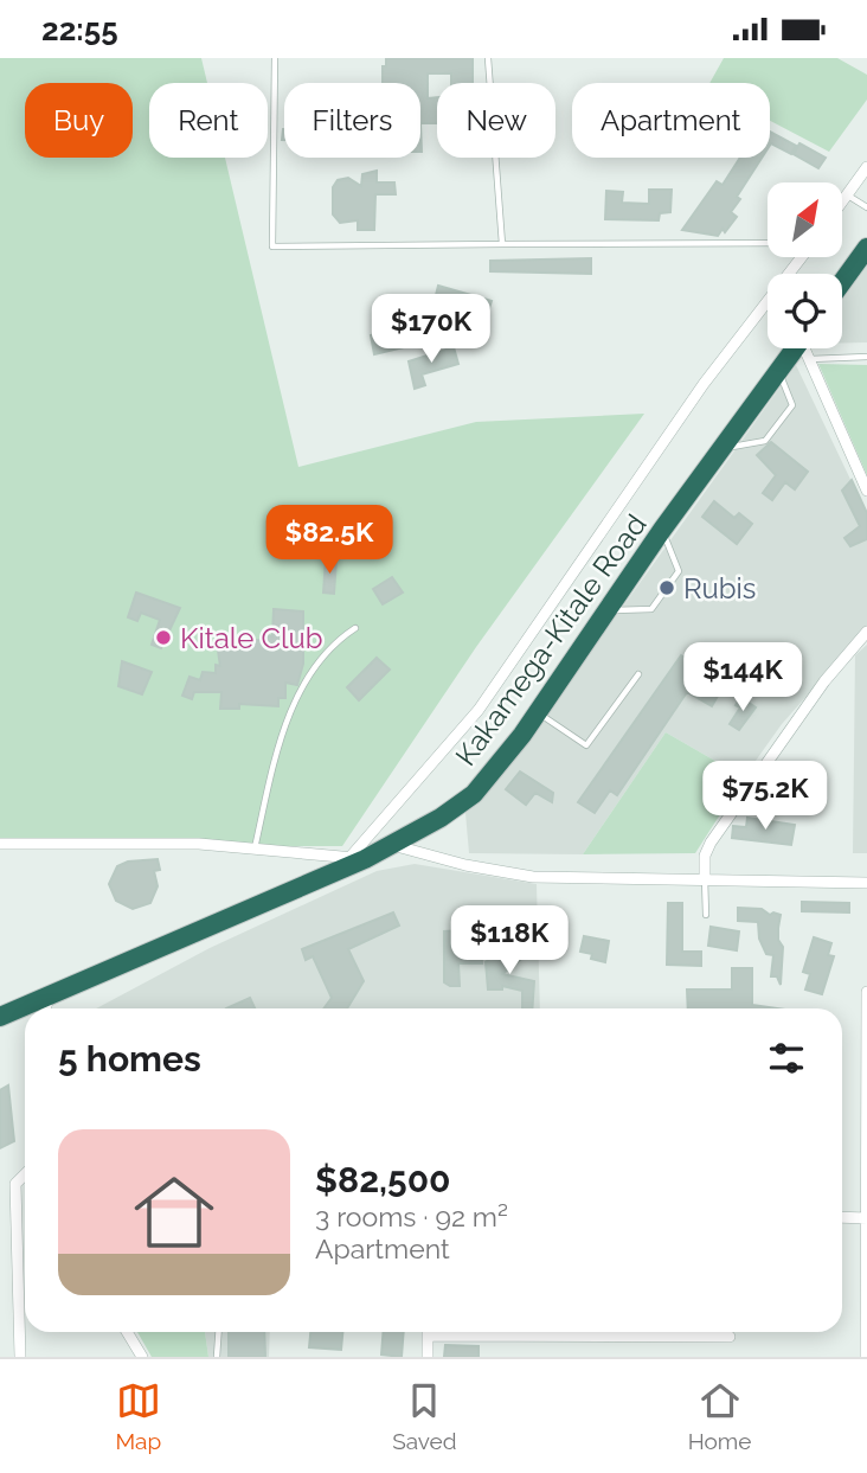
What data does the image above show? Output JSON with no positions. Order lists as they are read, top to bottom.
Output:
{
  "streets": {
    "highway": ["Kakamega-Kitale Road"]
  },
  "places": ["Rubis", "Kitale Club"],
  "north": "top right",
  "page": {
    "status": "22:55",
    "chip": [
      "Buy",
      "Rent",
      "Filters",
      "New",
      "Apartment"
    ],
    "price": [
      "$170K",
      "$82.5K",
      "$144K",
      "$75.2K",
      "$118K"
    ],
    "heading": "5 homes",
    "list": [
      {
        "name": "$82,500",
        "note": "3 rooms · 92 m² · Apartment"
      }
    ],
    "tabs": ["Map", "Saved", "Home"]
  }
}
